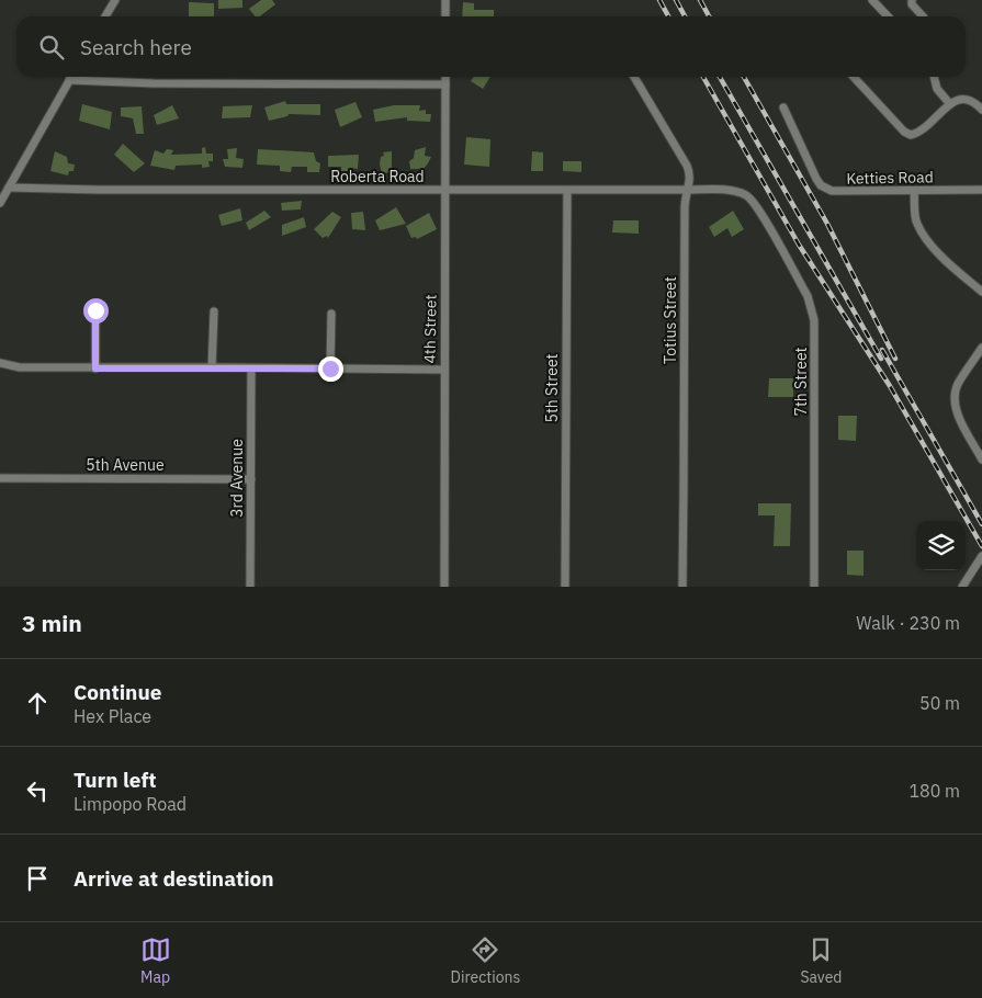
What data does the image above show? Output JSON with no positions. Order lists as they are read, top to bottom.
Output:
{
  "streets": {
    "street": [
      "Roberta Road",
      "Ketties Road",
      "Totius Street",
      "4th Street",
      "7th Street",
      "5th Street",
      "5th Avenue",
      "3rd Avenue"
    ]
  },
  "crossings": [
    ["Roberta Road", "Totius Street"],
    ["Roberta Road", "4th Street"],
    ["Roberta Road", "7th Street"],
    ["Roberta Road", "5th Street"],
    ["5th Avenue", "3rd Avenue"]
  ],
  "page": {
    "search": "Search here",
    "heading": ["3 min", "Walk · 230 m"],
    "list": [
      ["Continue", "Hex Place", "50 m"],
      ["Turn left", "Limpopo Road", "180 m"],
      "Arrive at destination"
    ],
    "nav": ["Map", "Directions", "Saved"]
  }
}
